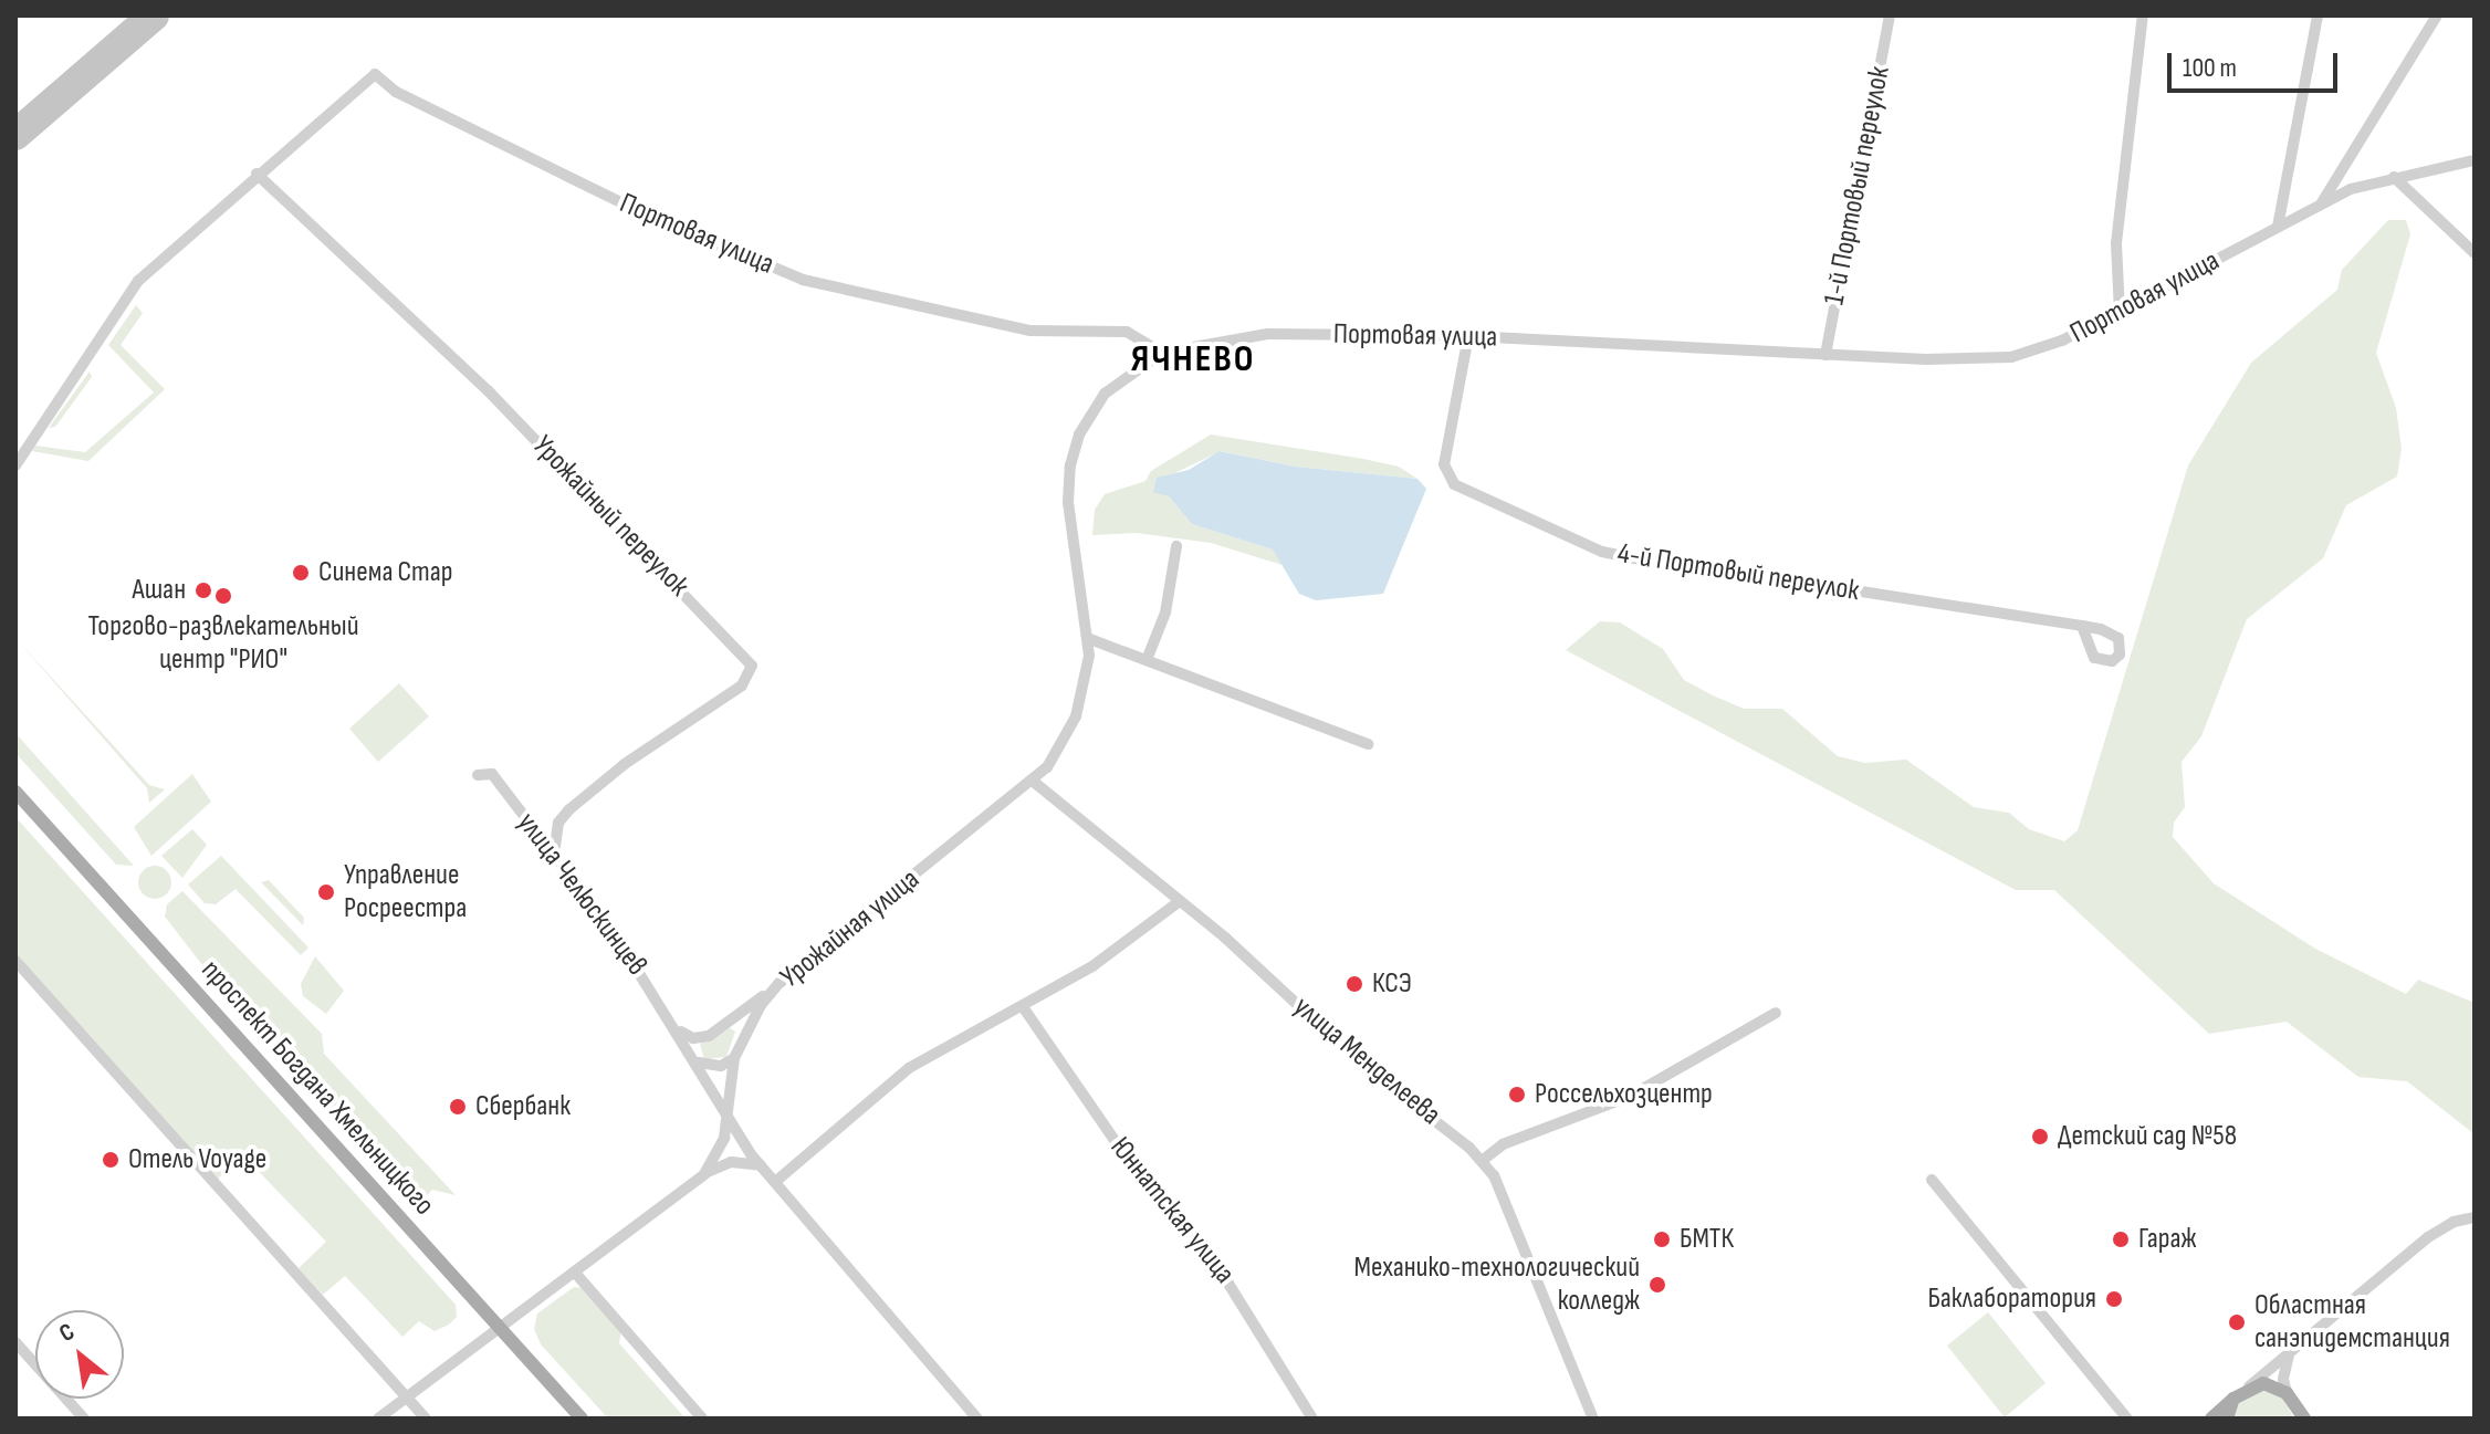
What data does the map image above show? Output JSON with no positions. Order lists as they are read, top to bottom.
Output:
{
  "streets": {
    "main road": ["проспект Богдана Хмельницкого"],
    "street": [
      "1-й Портовый переулок",
      "Портовая улица",
      "Урожайный переулок",
      "4-й Портовый переулок",
      "улица Челюскинцев",
      "Урожайная улица",
      "улица Менделеева",
      "Юннатская улица"
    ]
  },
  "crossings": [
    ["1-й Портовый переулок", "Портовая улица"],
    ["Портовая улица", "Урожайный переулок"],
    ["Портовая улица", "4-й Портовый переулок"],
    ["Портовая улица", "Урожайная улица"],
    ["Урожайный переулок", "улица Челюскинцев"],
    ["улица Челюскинцев", "Урожайная улица"],
    ["Урожайная улица", "улица Менделеева"],
    ["Урожайная улица", "проспект Богдана Хмельницкого"]
  ],
  "districts": ["ЯЧНЕВО"],
  "places": [
    "Синема Стар",
    "Ашан",
    "Торгово-развлекательный центр \"РИО\"",
    "Управление Росреестра",
    "КСЭ",
    "Россельхозцентр",
    "Сбербанк",
    "Детский сад №58",
    "Отель Voyage",
    "БМТК",
    "Гараж",
    "Механико-технологический колледж",
    "Баклаборатория",
    "Областная санэпидемстанция"
  ],
  "scale_bar": "100 m",
  "north": "top left"
}
